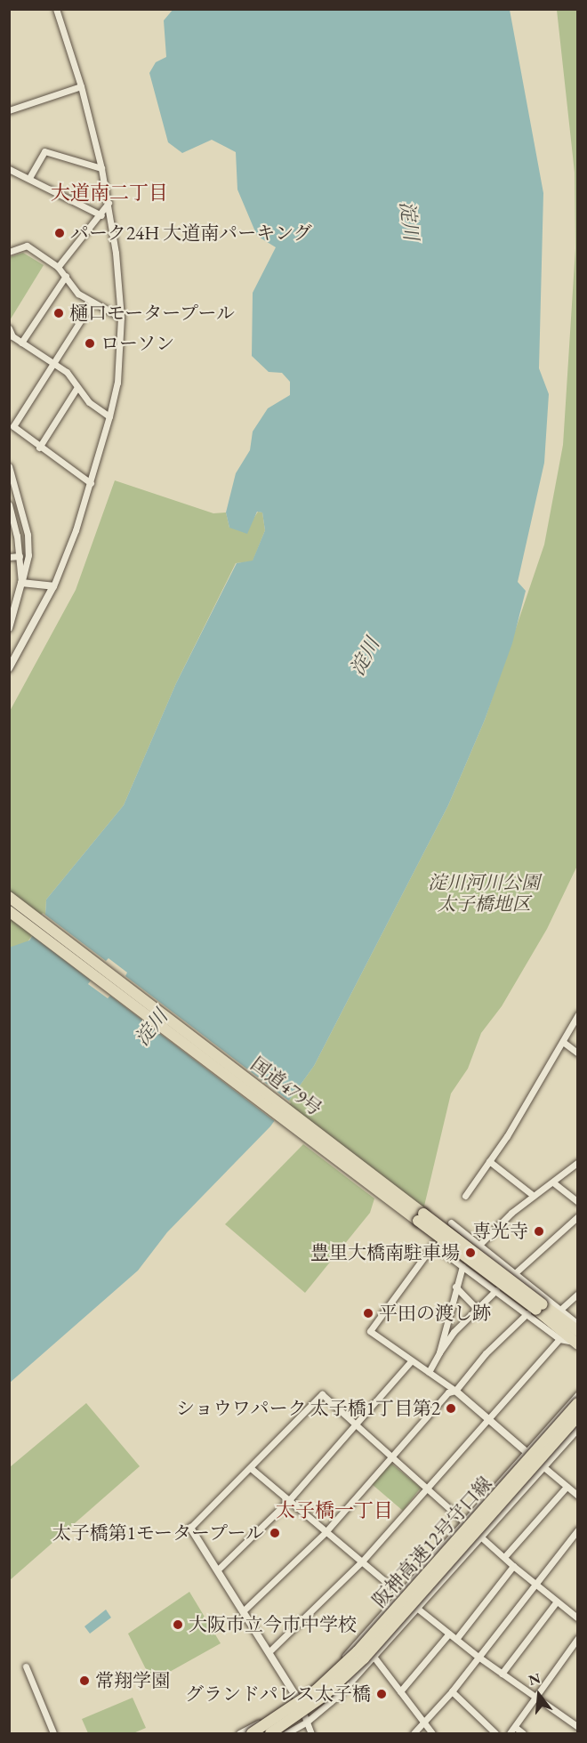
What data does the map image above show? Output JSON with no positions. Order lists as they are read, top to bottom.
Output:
{
  "streets": {
    "highway": ["国道479号", "阪神高速12号守口線"]
  },
  "districts": ["大道南二丁目", "太子橋一丁目"],
  "water": ["淀川"],
  "parks": ["淀川河川公園 太子橋地区"],
  "places": [
    "パーク24H 大道南パーキング",
    "樋口モータープール",
    "ローソン",
    "専光寺",
    "豊里大橋南駐車場",
    "平田の渡し跡",
    "ショウワパーク 太子橋1丁目第2",
    "太子橋第1モータープール",
    "大阪市立今市中学校",
    "常翔学園",
    "グランドパレス太子橋"
  ],
  "north": "top"
}
